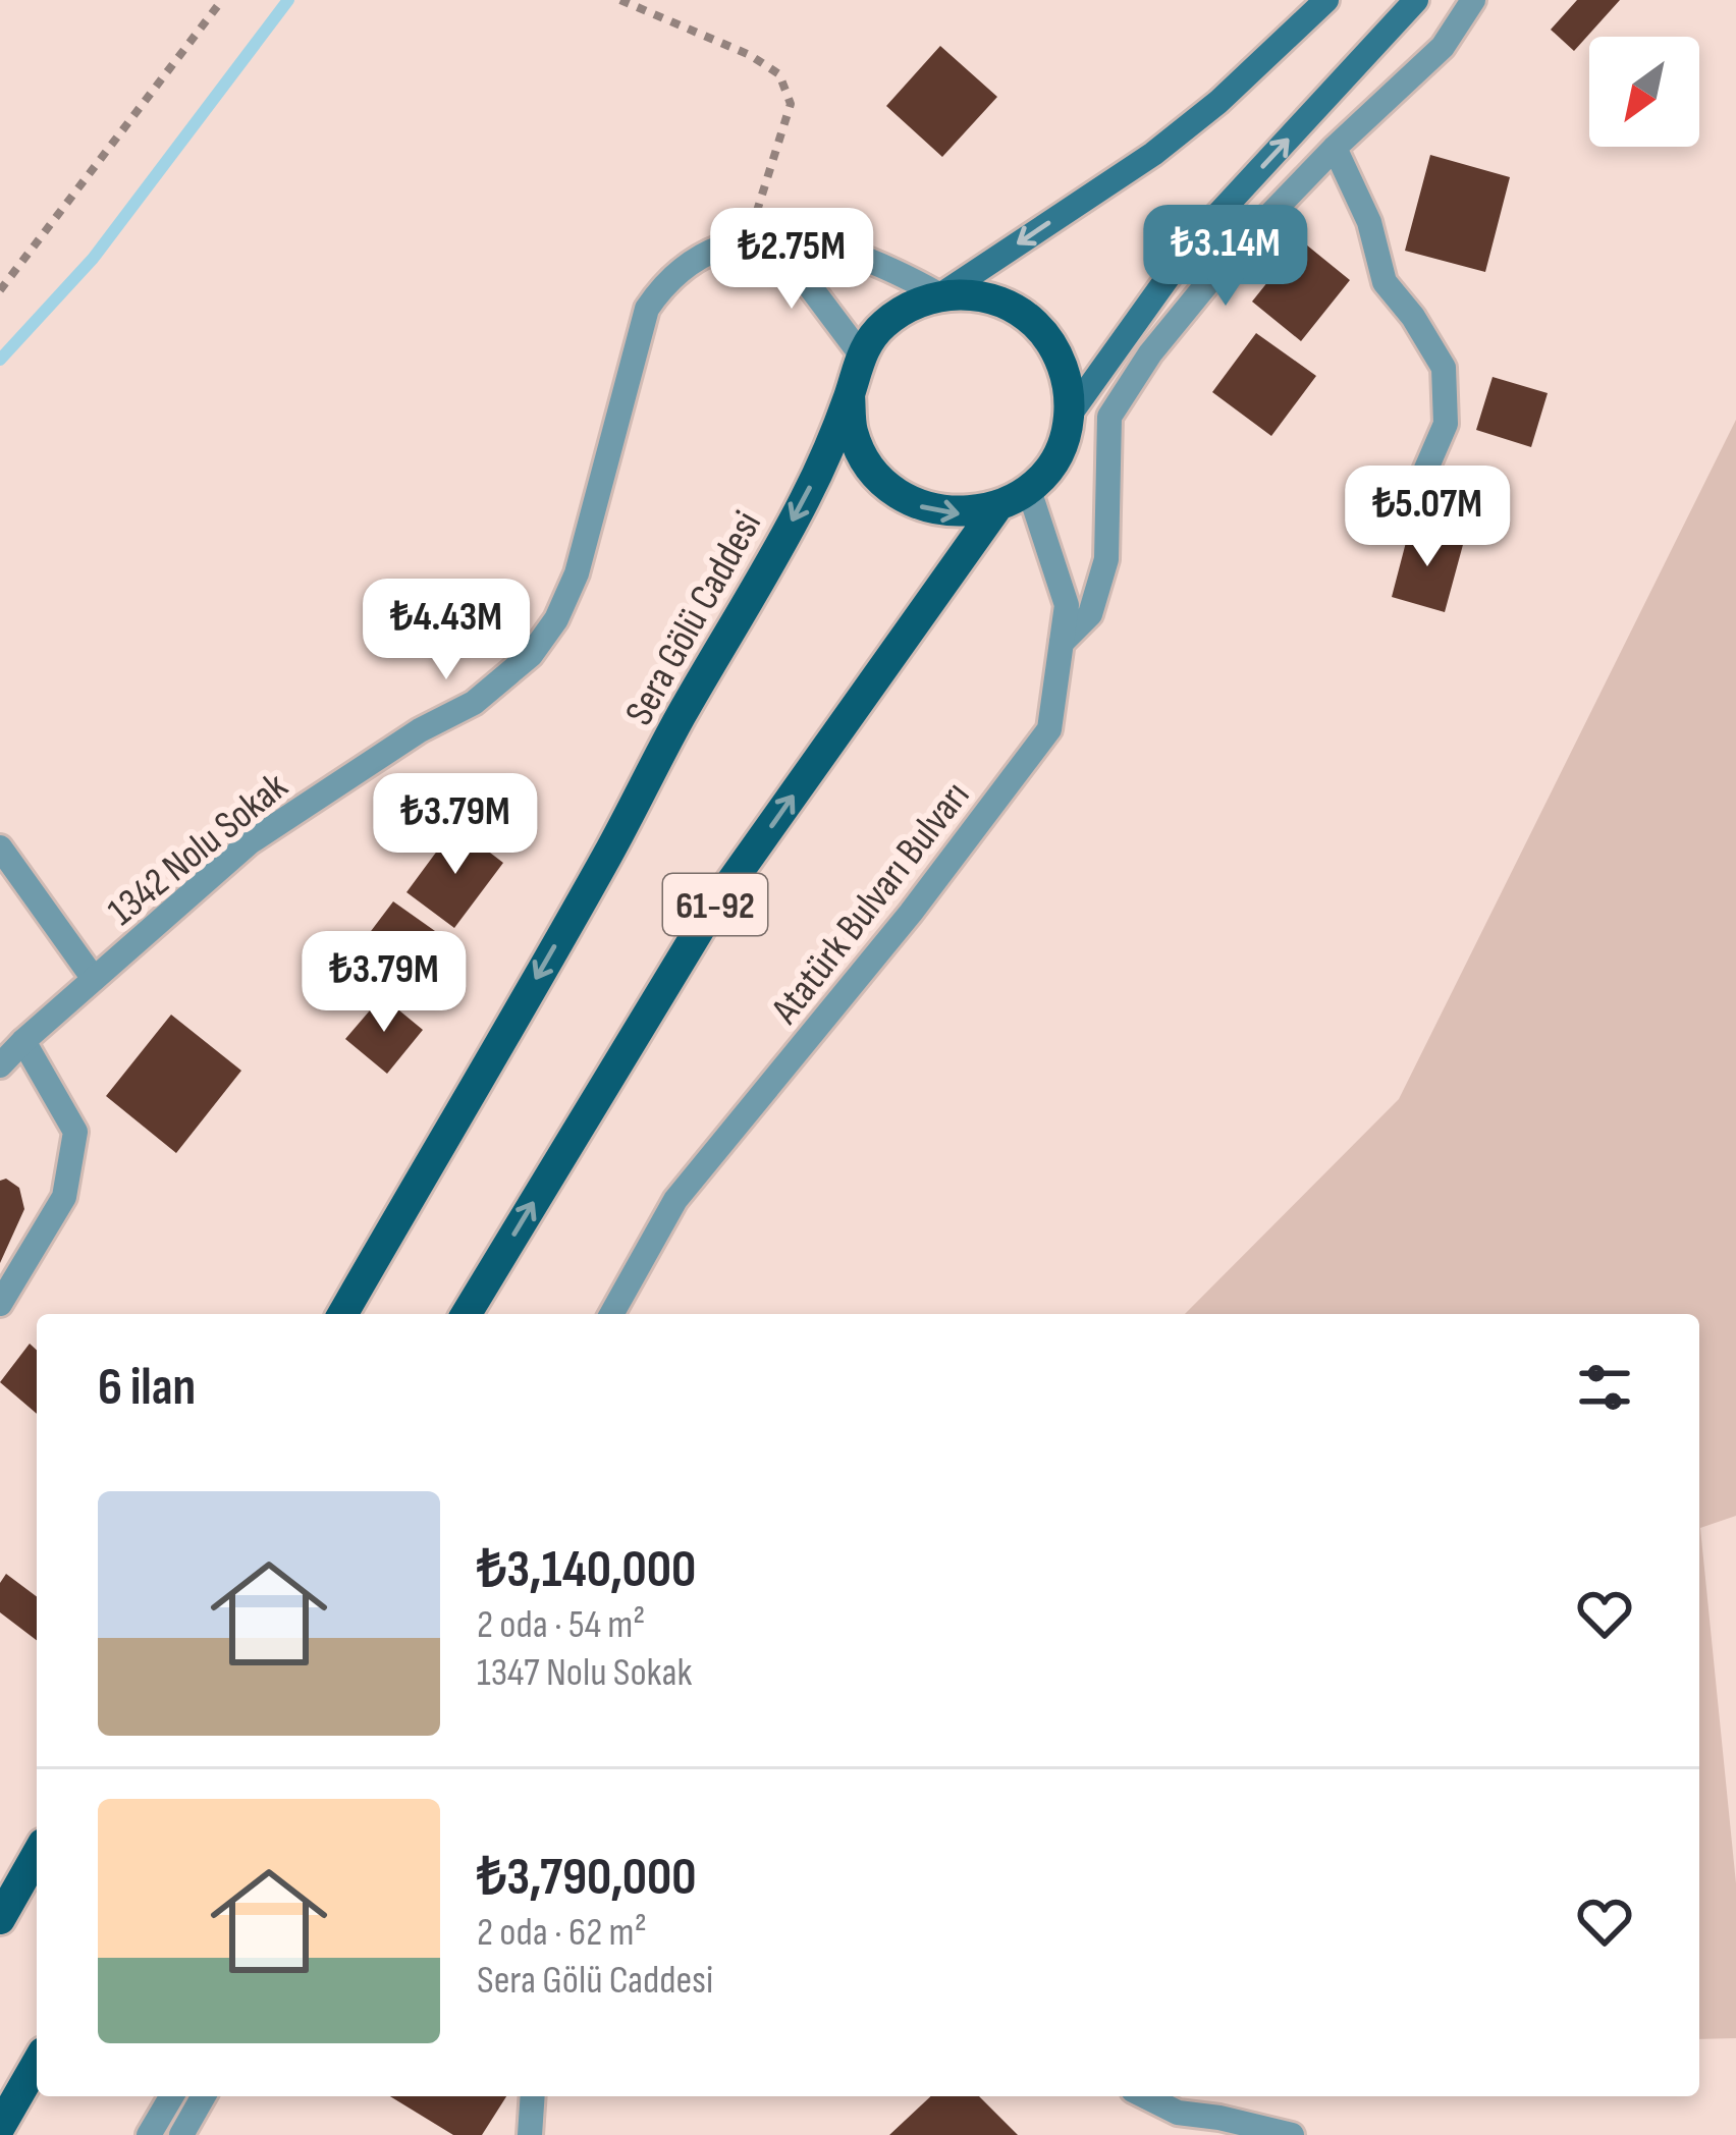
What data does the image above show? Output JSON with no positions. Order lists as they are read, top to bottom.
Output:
{
  "streets": {
    "main road": ["Sera Gölü Caddesi", "61-92"],
    "street": ["1342 Nolu Sokak", "Atatürk Bulvarı Bulvarı"]
  },
  "crossings": [
    ["Sera Gölü Caddesi", "1342 Nolu Sokak"],
    ["Sera Gölü Caddesi", "Atatürk Bulvarı Bulvarı"],
    ["1342 Nolu Sokak", "Atatürk Bulvarı Bulvarı"]
  ],
  "north": "bottom left",
  "page": {
    "price": [
      "₺3.14M",
      "₺2.75M",
      "₺5.07M",
      "₺4.43M",
      "₺3.79M",
      "₺3.79M"
    ],
    "heading": "6 ilan",
    "list": [
      {
        "name": "₺3,140,000",
        "note": "2 oda · 54 m² · 1347 Nolu Sokak"
      },
      {
        "name": "₺3,790,000",
        "note": "2 oda · 62 m² · Sera Gölü Caddesi"
      }
    ]
  }
}
